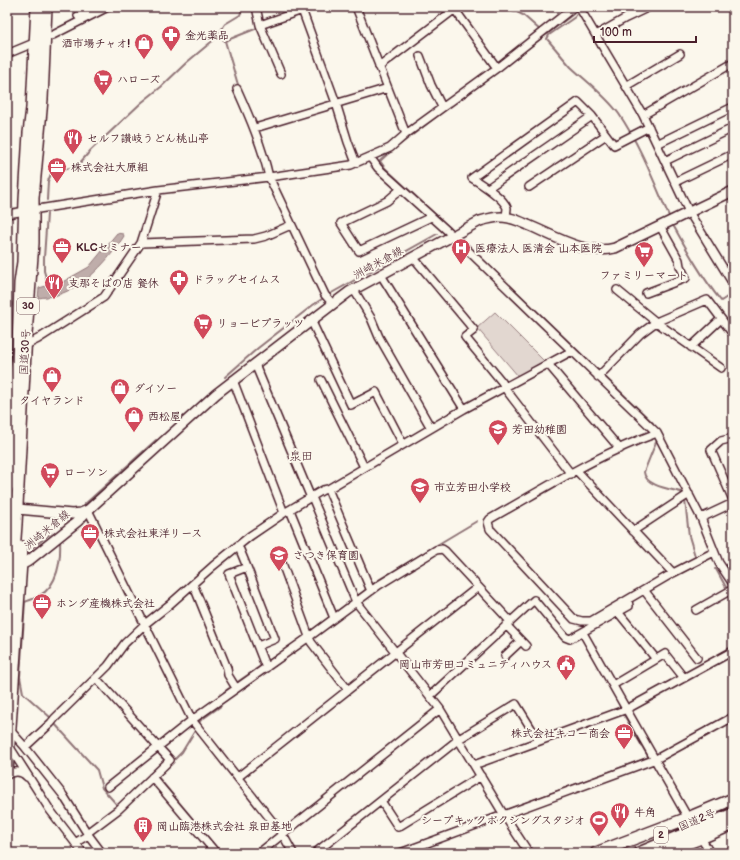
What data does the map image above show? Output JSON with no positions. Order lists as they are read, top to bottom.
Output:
{
  "streets": {
    "highway": [
      "30",
      "国道30号",
      "国道2号",
      "2"
    ],
    "main road": ["洲崎米倉線"]
  },
  "crossings": [
    ["洲崎米倉線", "国道30号"]
  ],
  "districts": ["泉田"],
  "places": {
    "pharmacy": ["金光薬品", "ドラッグセイムス"],
    "shop": [
      "酒市場チャオ!",
      "タイヤランド",
      "ダイソー",
      "西松屋"
    ],
    "supermarket": [
      "ハローズ",
      "ファミリーマート",
      "リョービプラッツ",
      "ローソン"
    ],
    "restaurant": ["セルフ讃岐うどん桃山亭", "支那そばの店 餐休", "牛角"],
    "office": [
      "株式会社大原組",
      "KLCセミナー",
      "株式会社東洋リース",
      "ホンダ産機株式会社",
      "株式会社キコー商会"
    ],
    "hospital": ["医療法人 医清会 山本医院"],
    "school or university": ["芳田幼稚園", "市立芳田小学校", "さつき保育園"],
    "public building": ["岡山市芳田コミュニティハウス"],
    "sports": ["シープキックボクシングスタジオ"],
    "building": ["岡山臨港株式会社 泉田基地"]
  },
  "scale_bar": "100 m"
}
